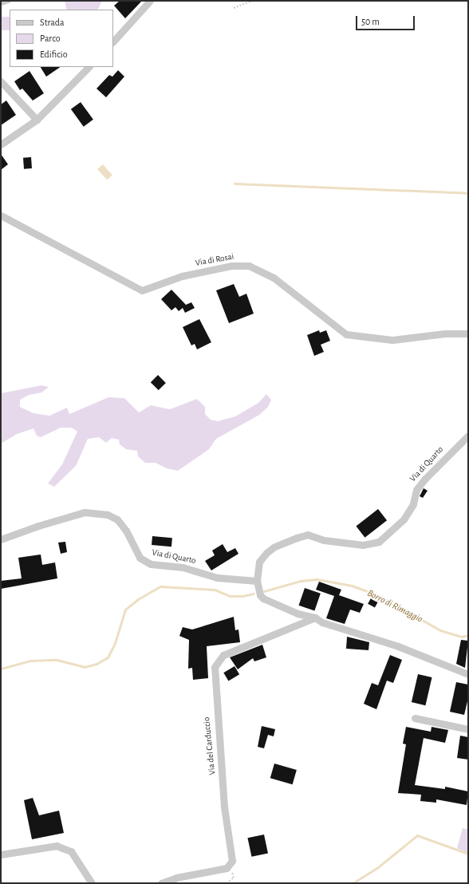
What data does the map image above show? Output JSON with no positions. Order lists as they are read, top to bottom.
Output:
{
  "streets": {
    "street": ["Via di Rosai", "Via di Quarto", "Via del Carduccio"]
  },
  "crossings": [
    ["Via di Quarto", "Via del Carduccio"]
  ],
  "water": ["Borro di Rimaggio"],
  "legend": ["Strada", "Parco", "Edificio"],
  "scale_bar": "50 m"
}
